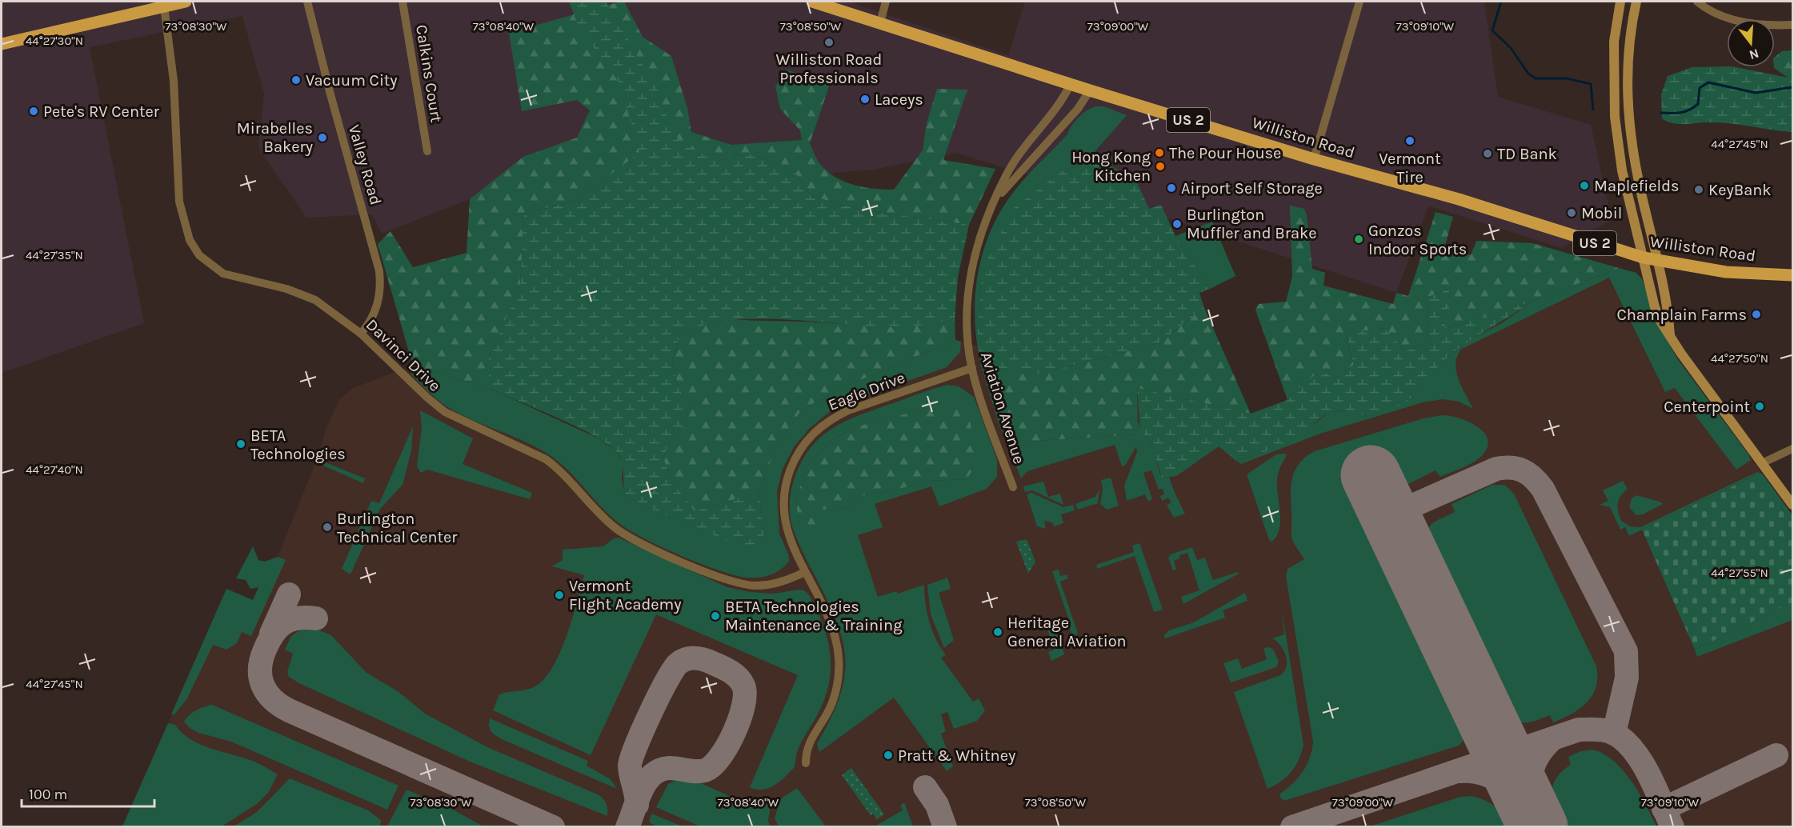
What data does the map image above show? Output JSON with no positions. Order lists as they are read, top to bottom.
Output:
{
  "streets": {
    "main road": ["US 2", "Williston Road"],
    "street": [
      "Calkins Court",
      "Valley Road",
      "Davinci Drive",
      "Eagle Drive",
      "Aviation Avenue"
    ]
  },
  "crossings": [
    ["Williston Road", "Aviation Avenue"],
    ["Valley Road", "Davinci Drive"],
    ["Davinci Drive", "Eagle Drive"],
    ["Eagle Drive", "Aviation Avenue"]
  ],
  "places": [
    "Williston Road Professionals",
    "Vacuum City",
    "Laceys",
    "Pete's RV Center",
    "Mirabelles Bakery",
    "Vermont Tire",
    "The Pour House",
    "TD Bank",
    "Hong Kong Kitchen",
    "Maplefields",
    "Airport Self Storage",
    "KeyBank",
    "Mobil",
    "Burlington Muffler and Brake",
    "Gonzos Indoor Sports",
    "Champlain Farms",
    "Centerpoint",
    "BETA Technologies",
    "Burlington Technical Center",
    "Vermont Flight Academy",
    "BETA Technologies Maintenance & Training",
    "Heritage General Aviation",
    "Pratt & Whitney"
  ],
  "scale_bar": "100 m",
  "north": "bottom",
  "coordinates": [
    "73°08'30\"W",
    "73°08'40\"W",
    "73°08'50\"W",
    "73°09'00\"W",
    "73°09'10\"W",
    "44°27'30\"N",
    "44°27'45\"N",
    "44°27'35\"N",
    "44°27'50\"N",
    "44°27'40\"N",
    "44°27'55\"N"
  ]
}
